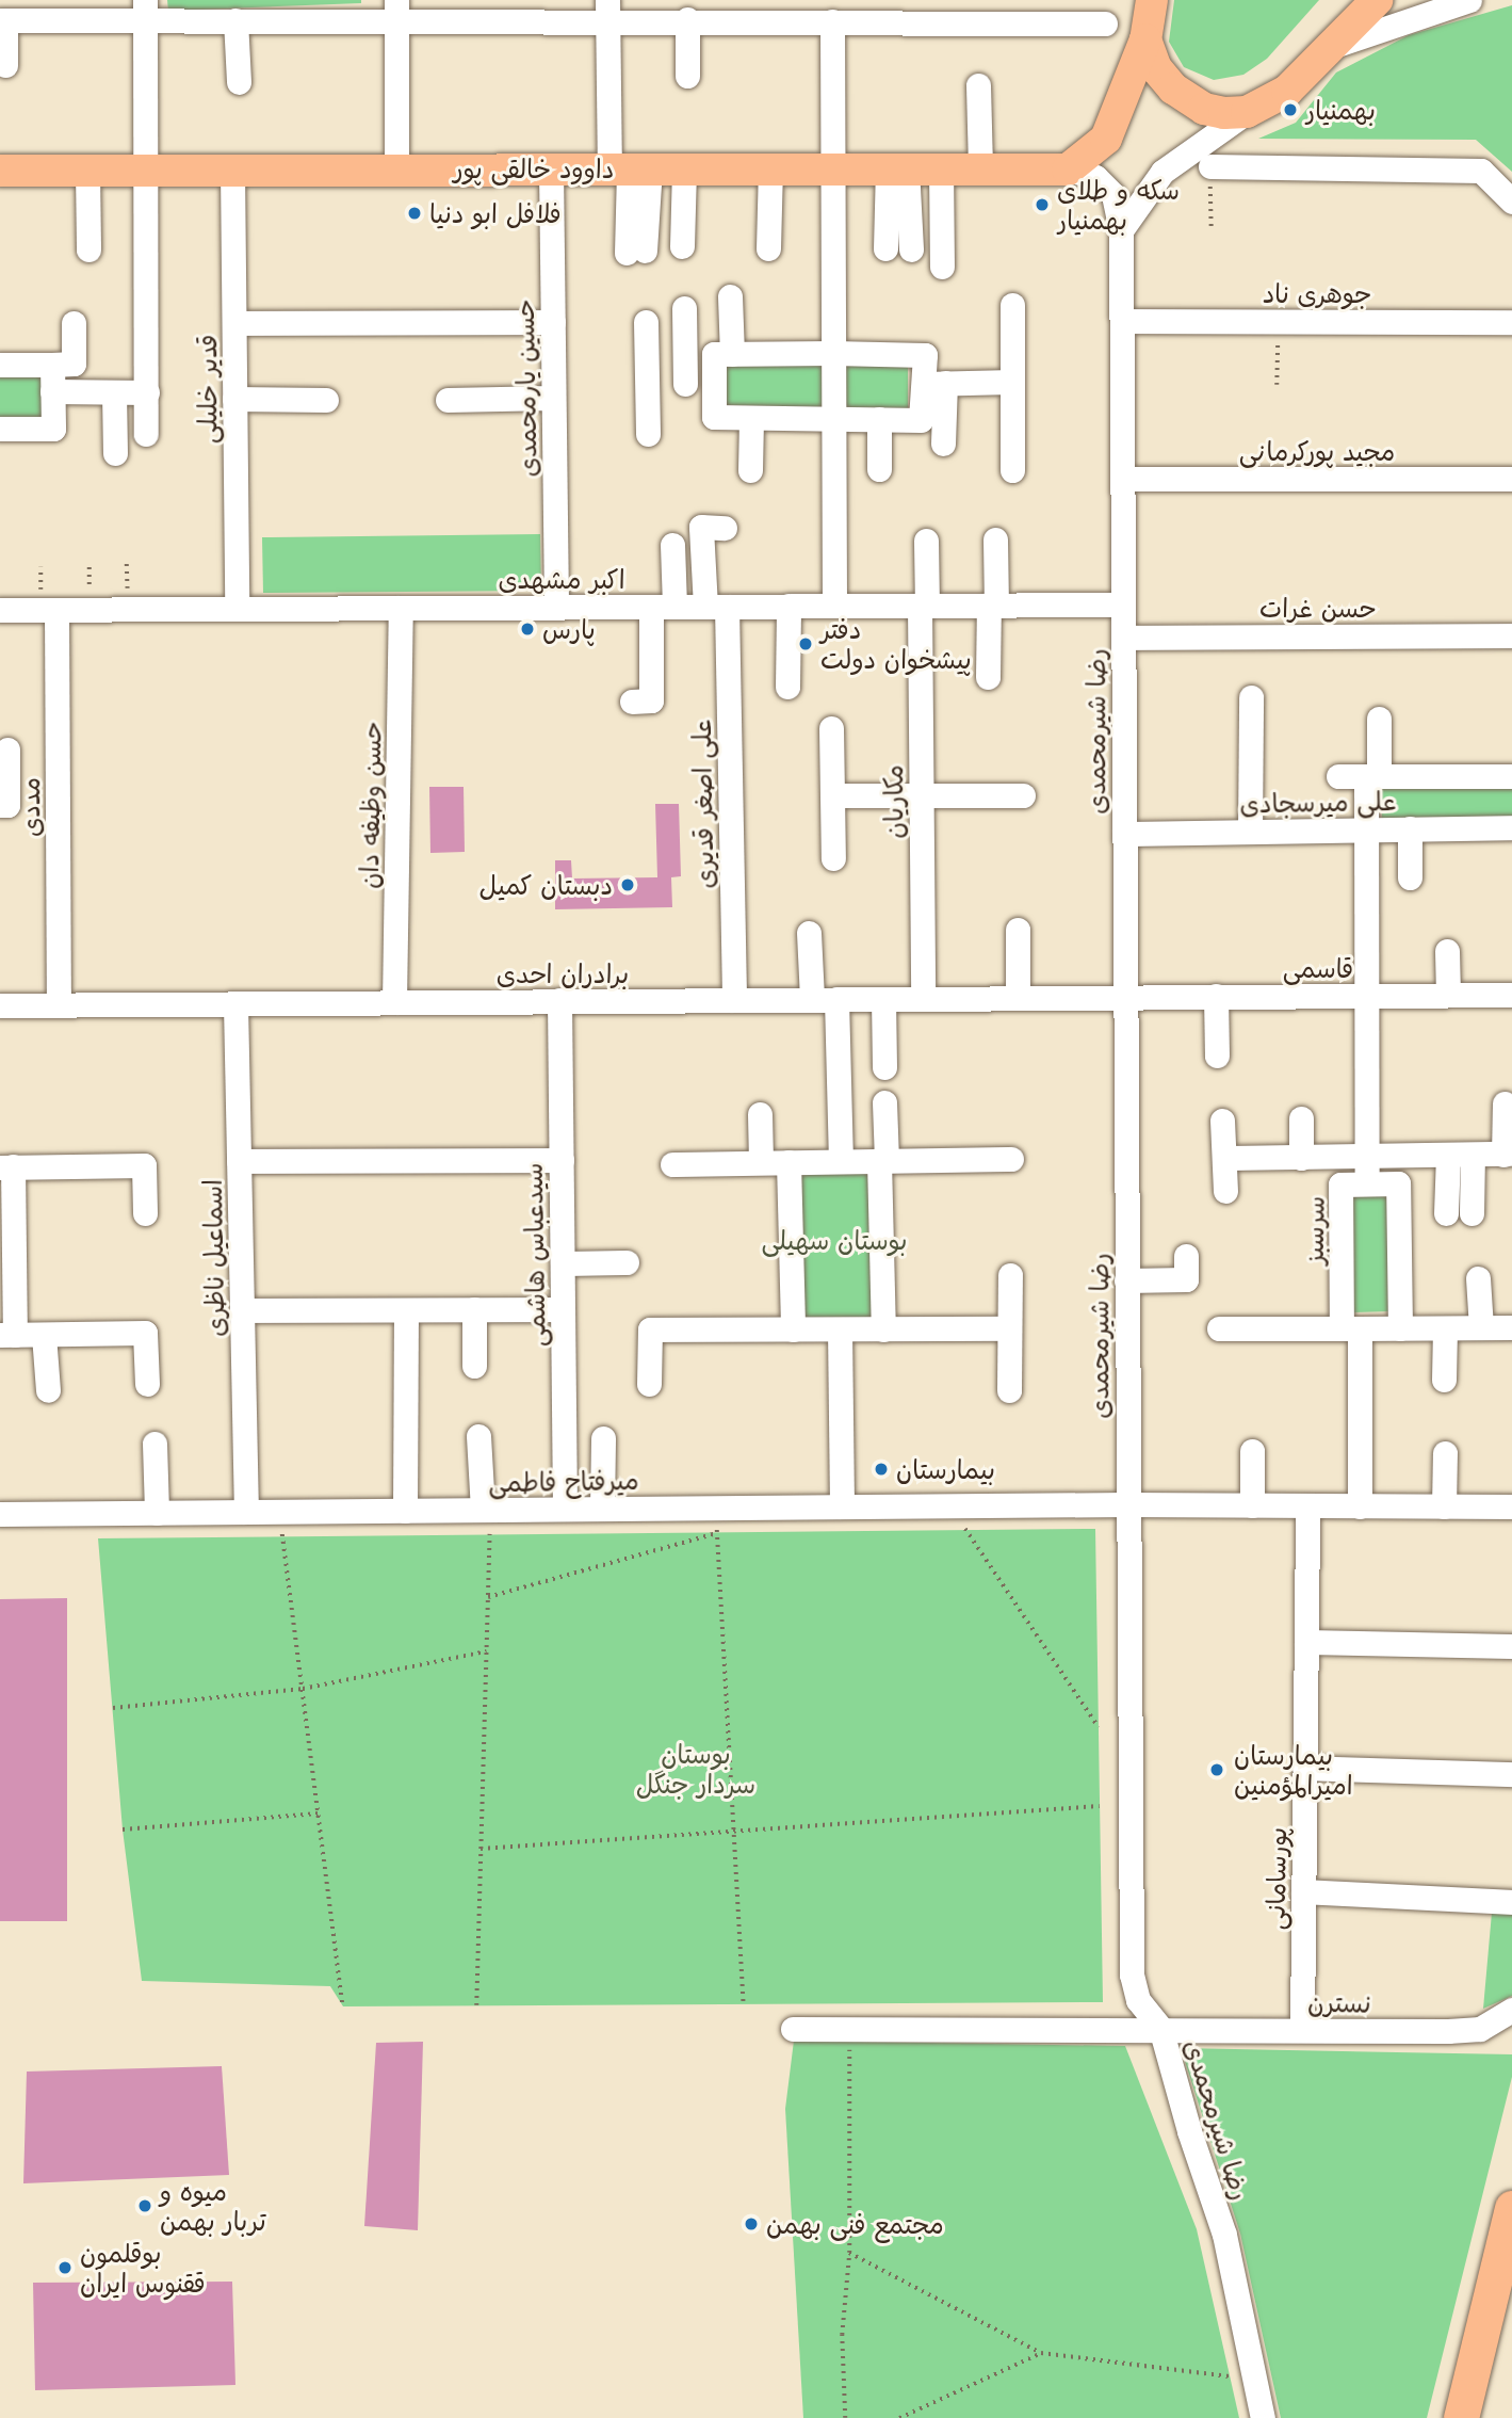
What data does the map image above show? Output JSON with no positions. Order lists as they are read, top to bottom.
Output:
{
  "streets": {
    "main road": ["داوود خالقی پور"],
    "street": [
      "جوهری ناد",
      "حسین یارمحمدی",
      "قدیر خلیلی",
      "مجید پورکرمانی",
      "اکبر مشهدی",
      "حسن غرات",
      "رضا شیرمحمدی",
      "مکاریان",
      "علی میرسجادی",
      "علی اصغر قدیری",
      "حسن وظیفه دان",
      "مددی",
      "قاسمی",
      "برادران احدی",
      "سرسبز",
      "سیدعباس هاشمی",
      "اسماعیل ناظری",
      "میرفتاح فاطمی",
      "پورسامانی",
      "نسترن"
    ]
  },
  "crossings": [
    ["داوود خالقی پور", "حسین یارمحمدی"],
    ["داوود خالقی پور", "قدیر خلیلی"],
    ["داوود خالقی پور", "رضا شیرمحمدی"],
    ["جوهری ناد", "رضا شیرمحمدی"],
    ["حسین یارمحمدی", "اکبر مشهدی"],
    ["قدیر خلیلی", "اکبر مشهدی"],
    ["مجید پورکرمانی", "رضا شیرمحمدی"],
    ["اکبر مشهدی", "رضا شیرمحمدی"],
    ["اکبر مشهدی", "مکاریان"],
    ["اکبر مشهدی", "علی اصغر قدیری"],
    ["اکبر مشهدی", "حسن وظیفه دان"],
    ["اکبر مشهدی", "مددی"],
    ["حسن غرات", "رضا شیرمحمدی"],
    ["رضا شیرمحمدی", "علی میرسجادی"],
    ["رضا شیرمحمدی", "قاسمی"],
    ["رضا شیرمحمدی", "برادران احدی"],
    ["رضا شیرمحمدی", "میرفتاح فاطمی"],
    ["رضا شیرمحمدی", "نسترن"],
    ["مکاریان", "برادران احدی"],
    ["علی اصغر قدیری", "برادران احدی"],
    ["حسن وظیفه دان", "برادران احدی"],
    ["مددی", "برادران احدی"],
    ["قاسمی", "برادران احدی"],
    ["برادران احدی", "سیدعباس هاشمی"],
    ["برادران احدی", "اسماعیل ناظری"],
    ["سیدعباس هاشمی", "میرفتاح فاطمی"],
    ["اسماعیل ناظری", "میرفتاح فاطمی"],
    ["پورسامانی", "نسترن"]
  ],
  "parks": ["بوستان سهیلی", "بوستان سردار جنگل"],
  "places": [
    "بهمنیار",
    "سکه و طلای بهمنیار",
    "فلافل ابو دنیا",
    "پارس",
    "دفتر پیشخوان دولت",
    "دبستان کمیل",
    "بیمارستان",
    "بیمارستان امیرالمؤمنین",
    "میوه و تربار بهمن",
    "مجتمع فنی بهمن",
    "بوقلمون ققنوس ایران"
  ]
}
